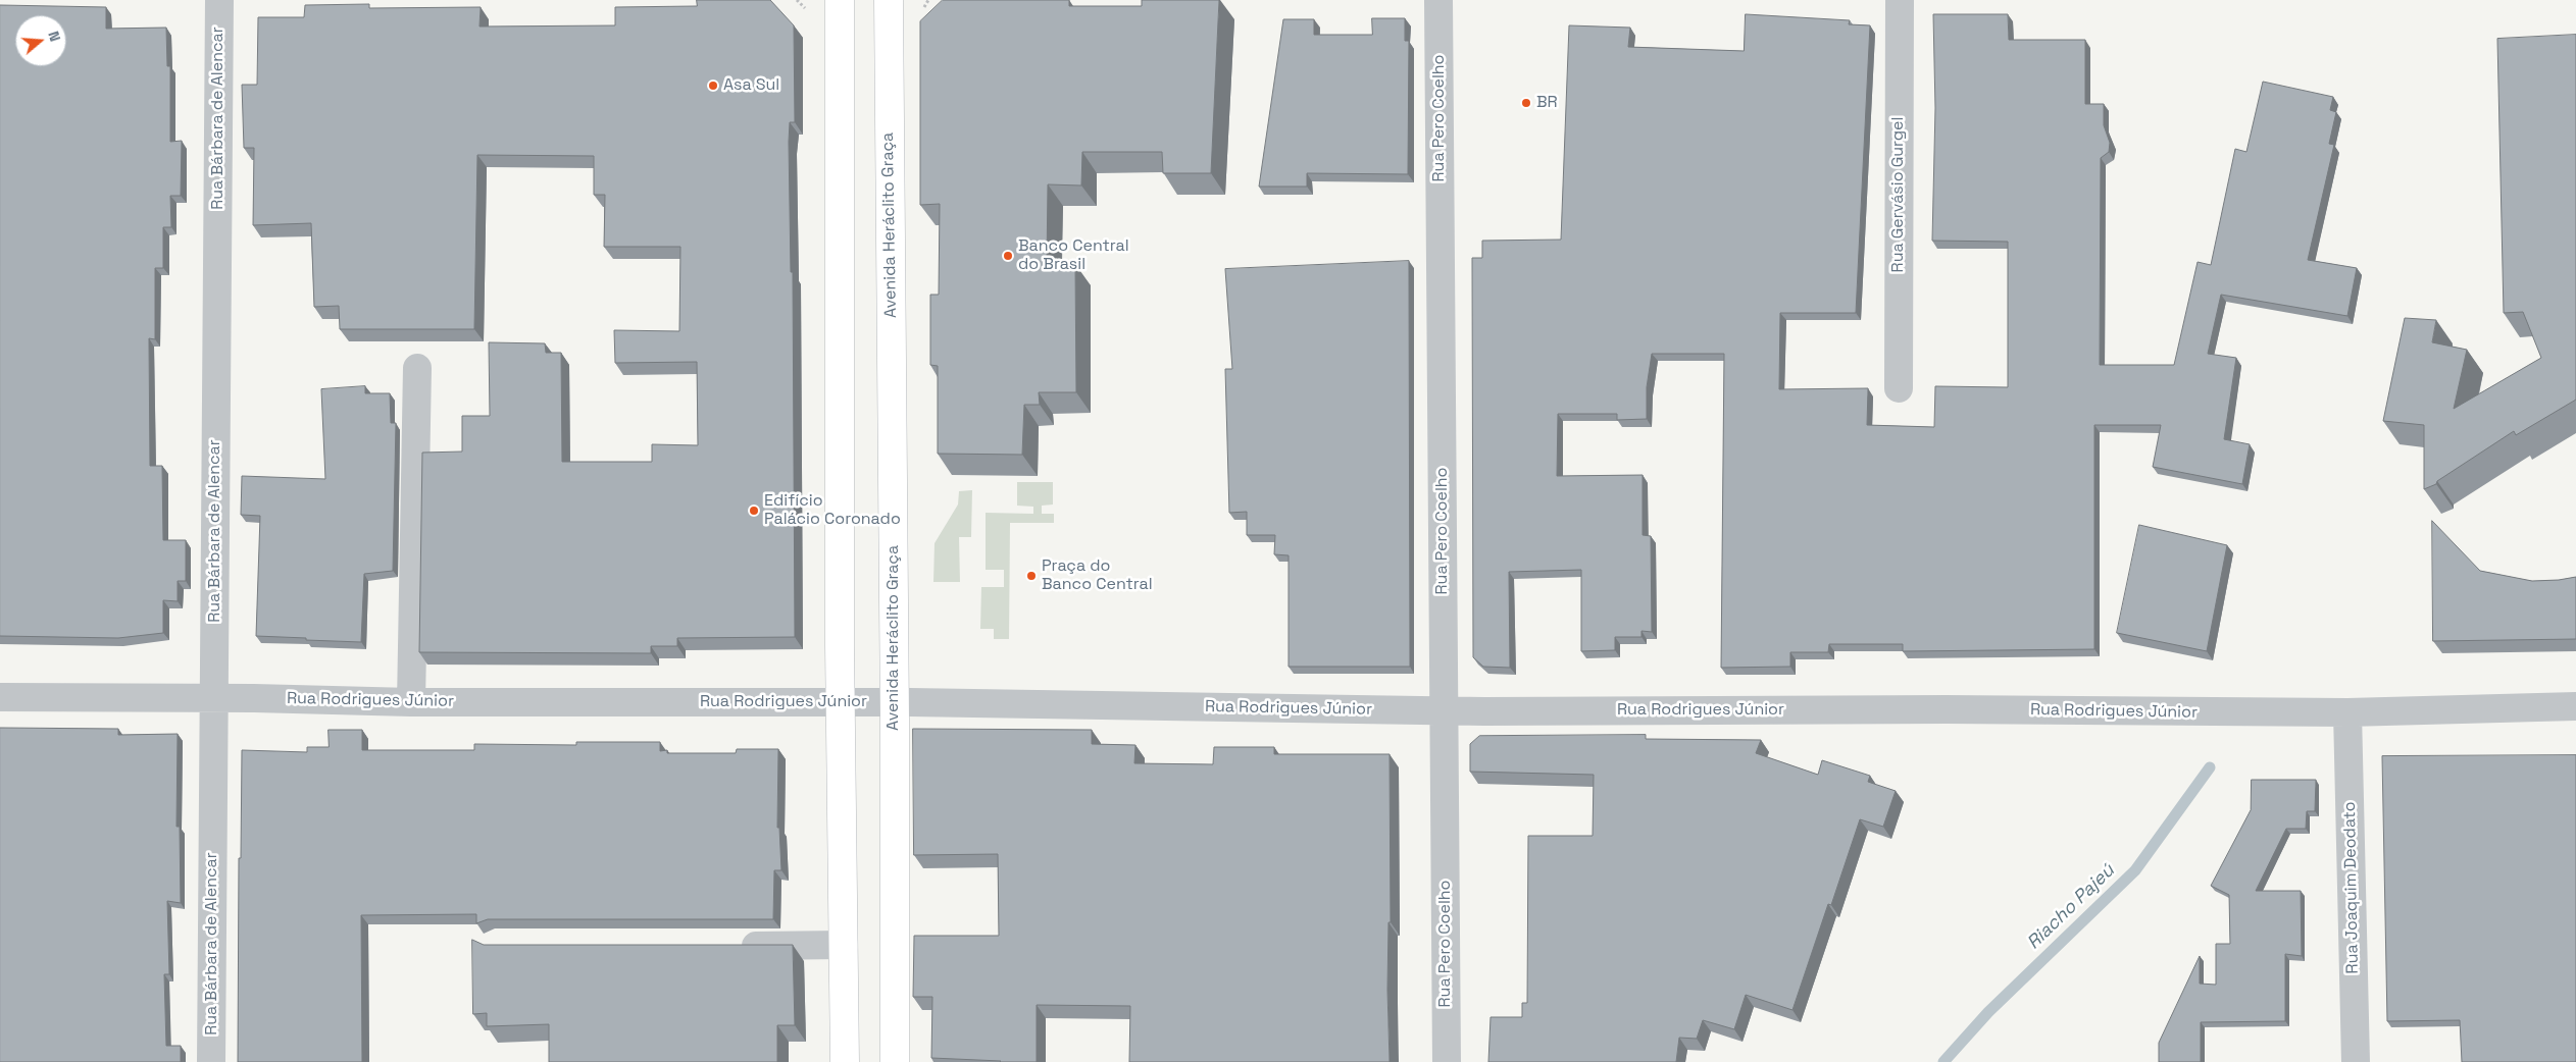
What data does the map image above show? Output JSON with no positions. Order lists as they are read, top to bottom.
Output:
{
  "streets": {
    "main road": ["Avenida Heráclito Graça"],
    "street": [
      "Rua Bárbara de Alencar",
      "Rua Pero Coelho",
      "Rua Gervásio Gurgel",
      "Rua Rodrigues Júnior",
      "Rua Joaquim Deodato"
    ]
  },
  "crossings": [
    ["Rua Bárbara de Alencar", "Rua Rodrigues Júnior"],
    ["Rua Pero Coelho", "Rua Rodrigues Júnior"],
    ["Avenida Heráclito Graça", "Rua Rodrigues Júnior"],
    ["Rua Rodrigues Júnior", "Rua Joaquim Deodato"]
  ],
  "water": ["Riacho Pajeú"],
  "places": [
    "Asa Sul",
    "BR",
    "Banco Central do Brasil",
    "Edifício Palácio Coronado",
    "Praça do Banco Central"
  ],
  "north": "right"
}
